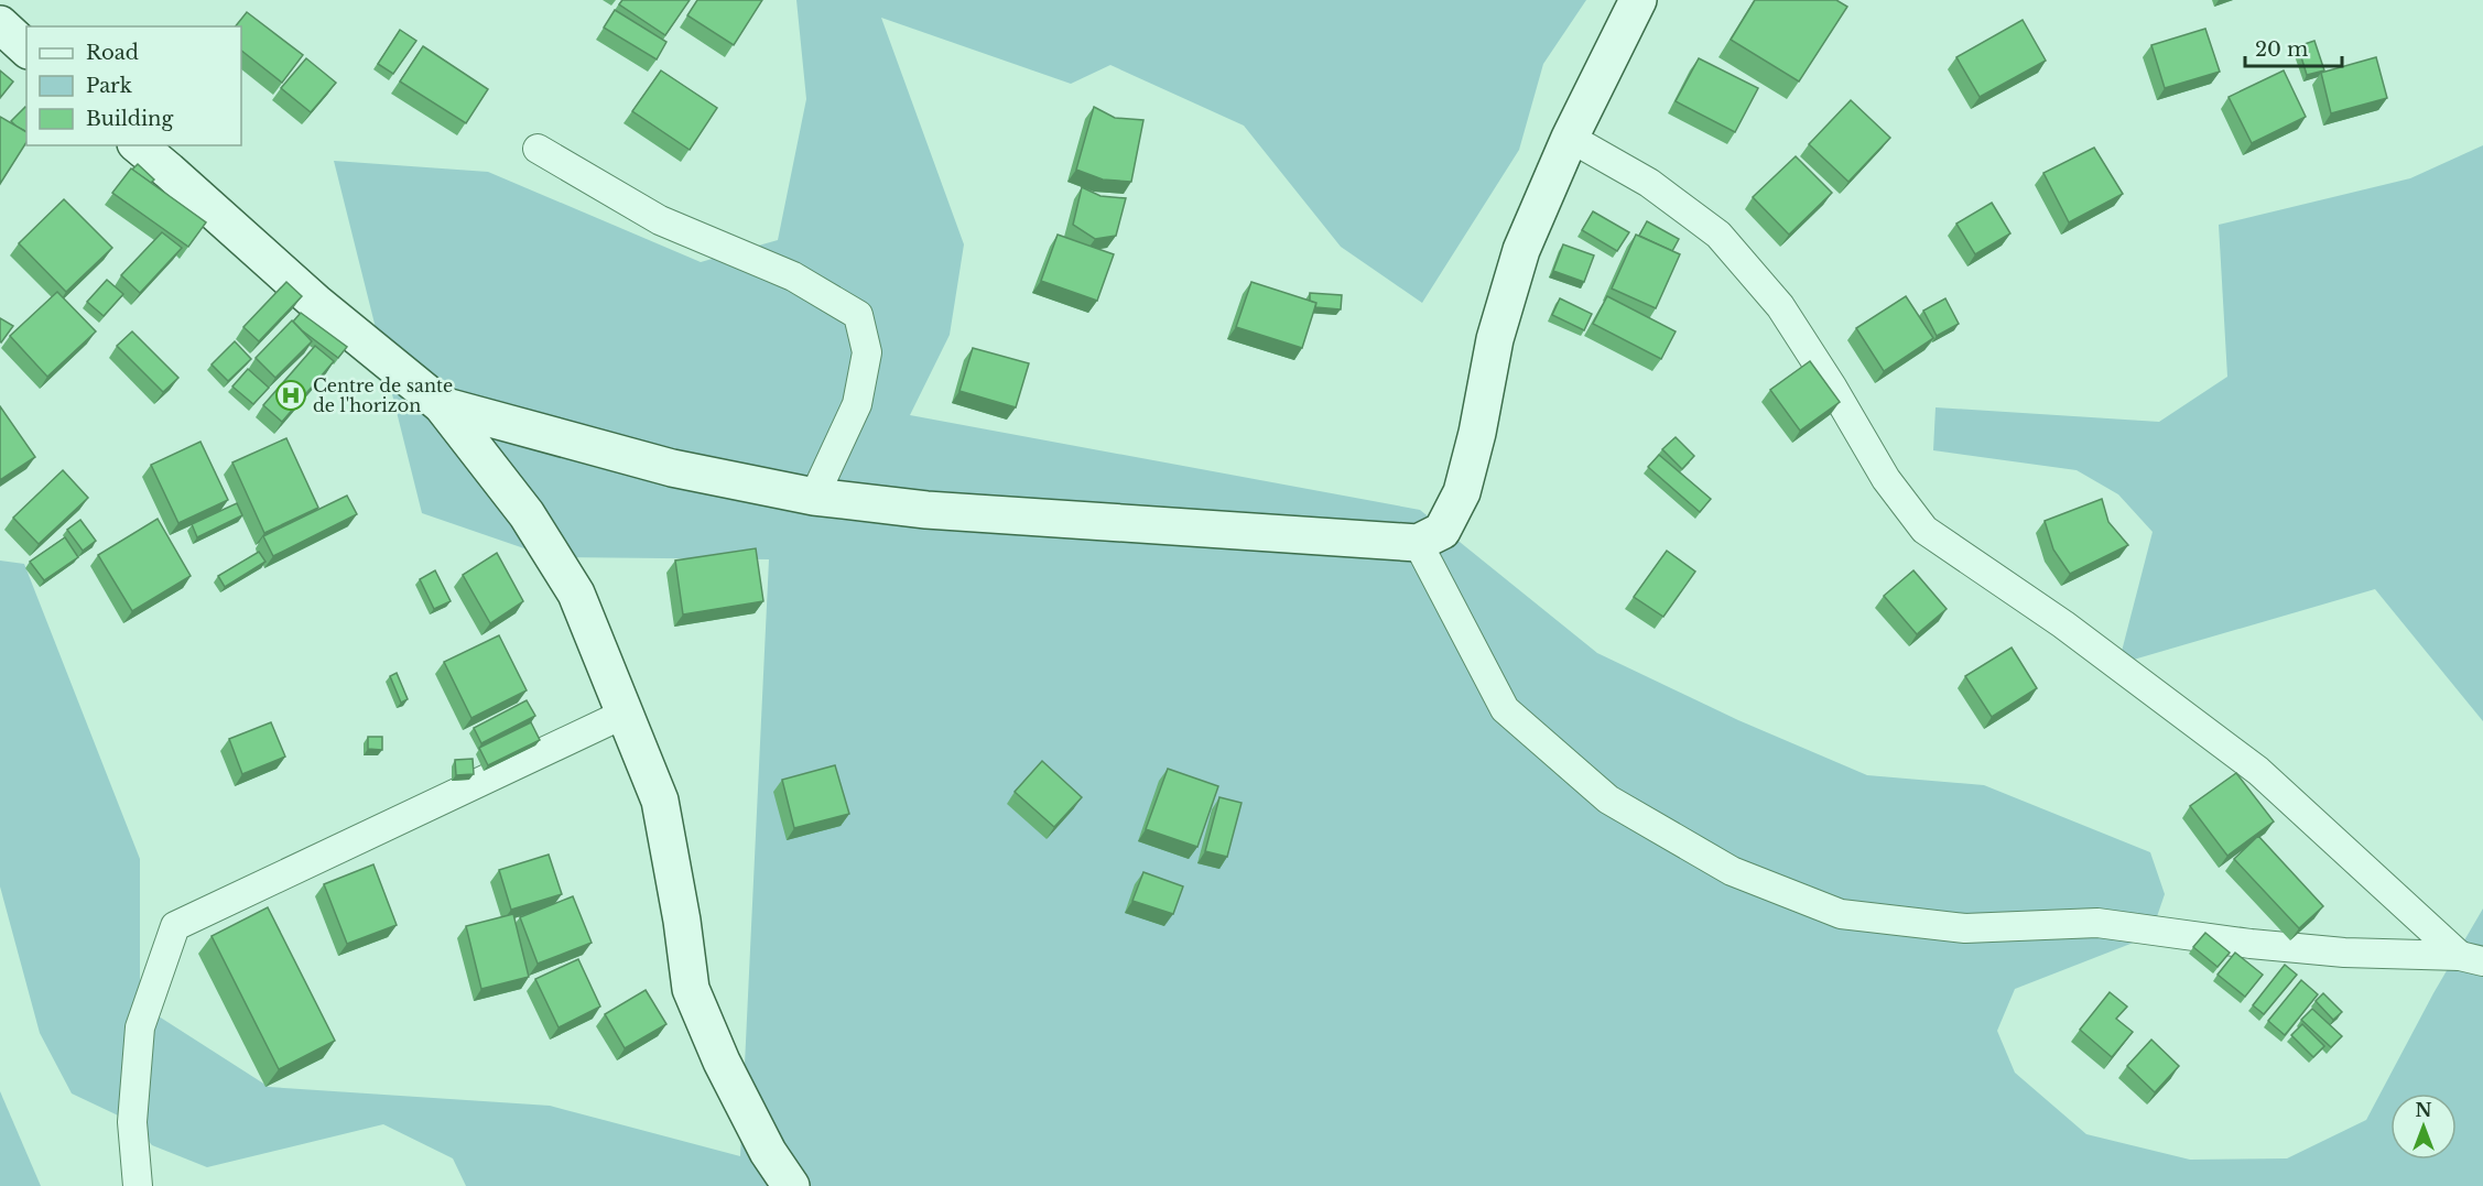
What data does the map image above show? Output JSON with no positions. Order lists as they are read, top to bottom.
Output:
{
  "places": {
    "hospital": ["Centre de sante de l'horizon"]
  },
  "legend": ["Road", "Park", "Building"],
  "scale_bar": "20 m",
  "north": "top"
}
